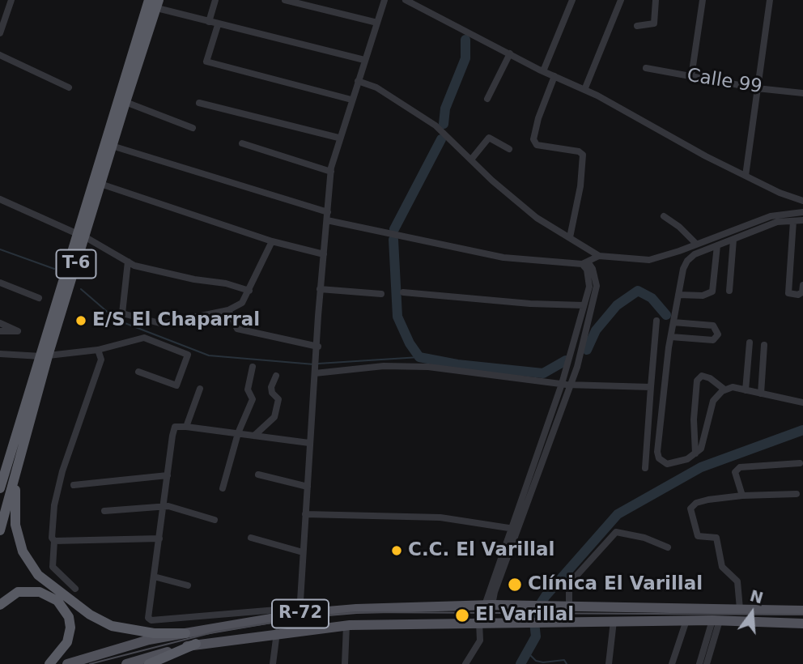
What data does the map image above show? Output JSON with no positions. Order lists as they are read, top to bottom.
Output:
{
  "streets": {
    "highway": ["T-6"],
    "main road": ["R-72"],
    "street": ["Calle 99"]
  },
  "places": [
    "E/S El Chaparral",
    "C.C. El Varillal",
    "Clínica El Varillal",
    "El Varillal"
  ],
  "north": "top"
}
